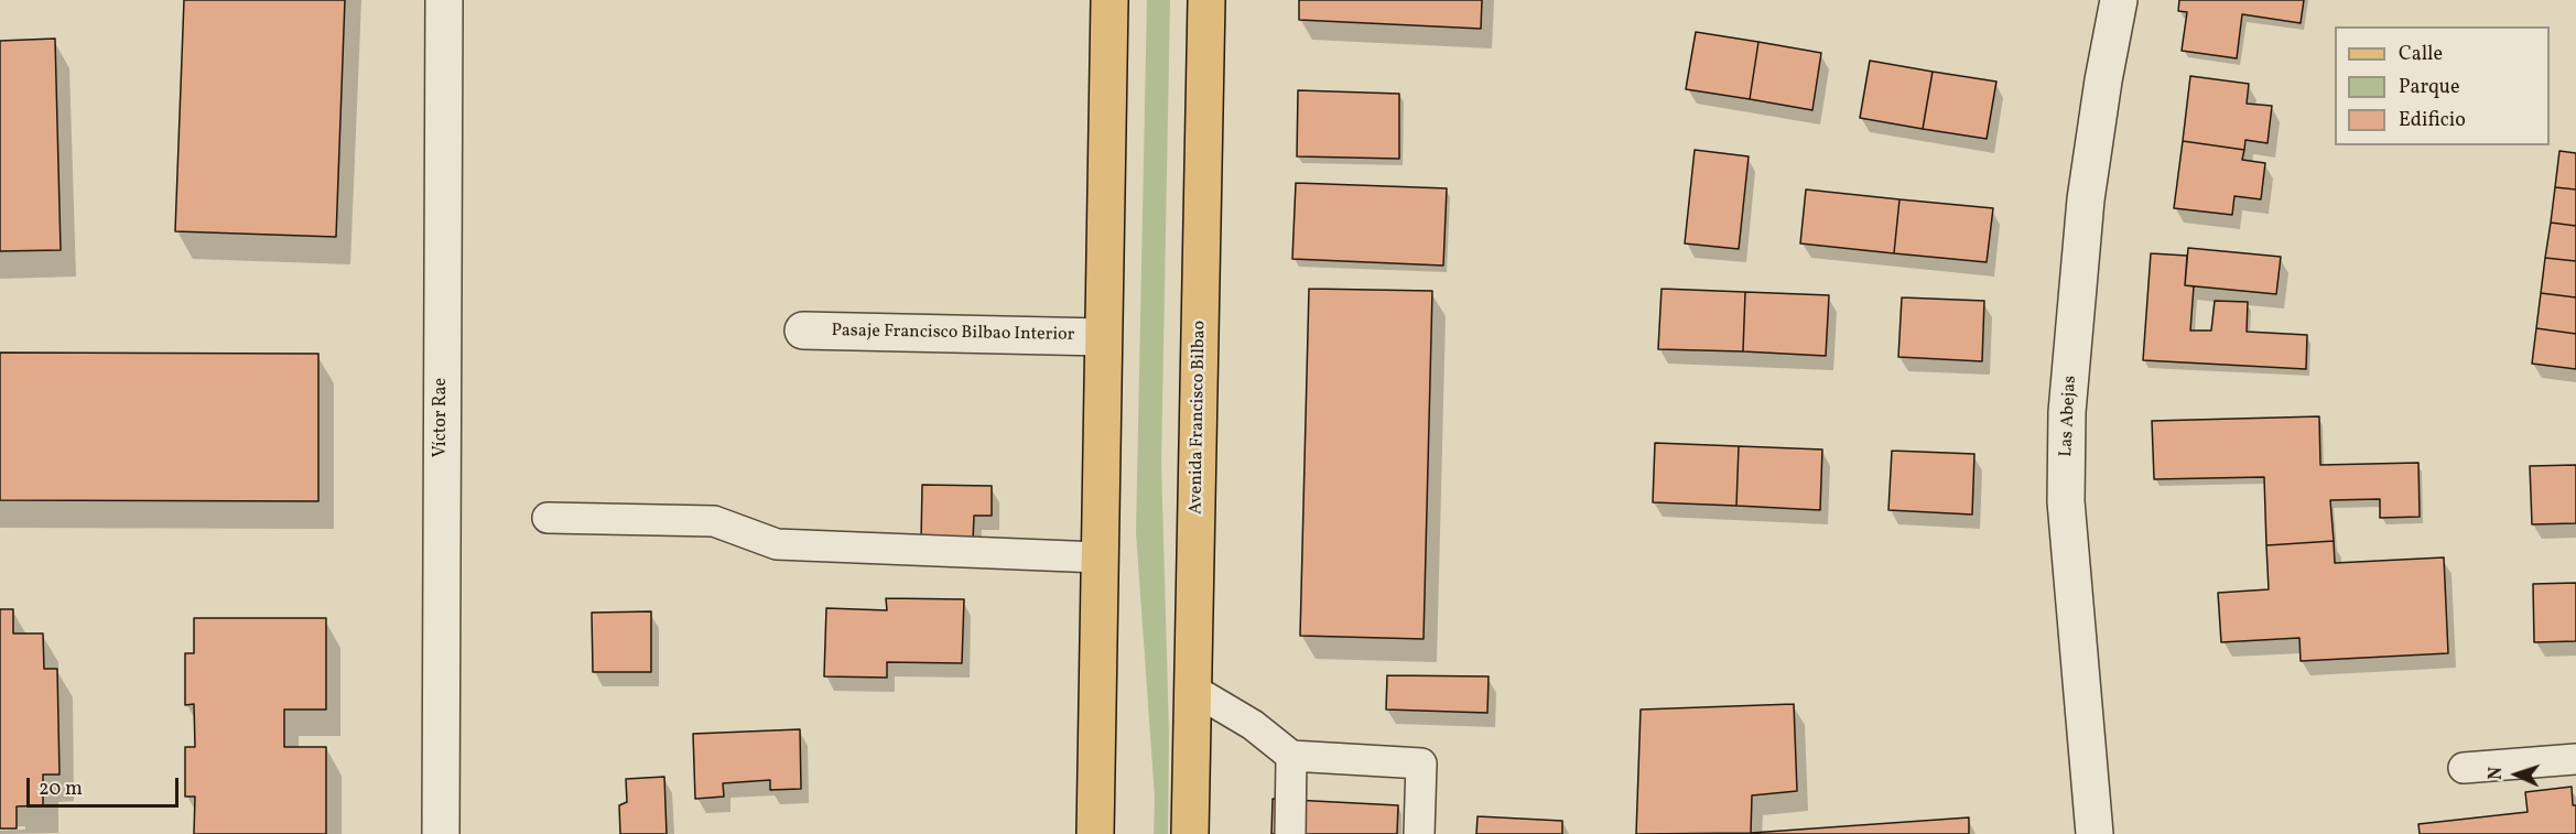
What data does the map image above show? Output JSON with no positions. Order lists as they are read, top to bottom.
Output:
{
  "streets": {
    "main road": ["Avenida Francisco Bilbao"],
    "street": ["Pasaje Francisco Bilbao Interior", "Las Abejas", "Víctor Rae"]
  },
  "legend": ["Calle", "Parque", "Edificio"],
  "scale_bar": "20 m",
  "north": "left"
}
